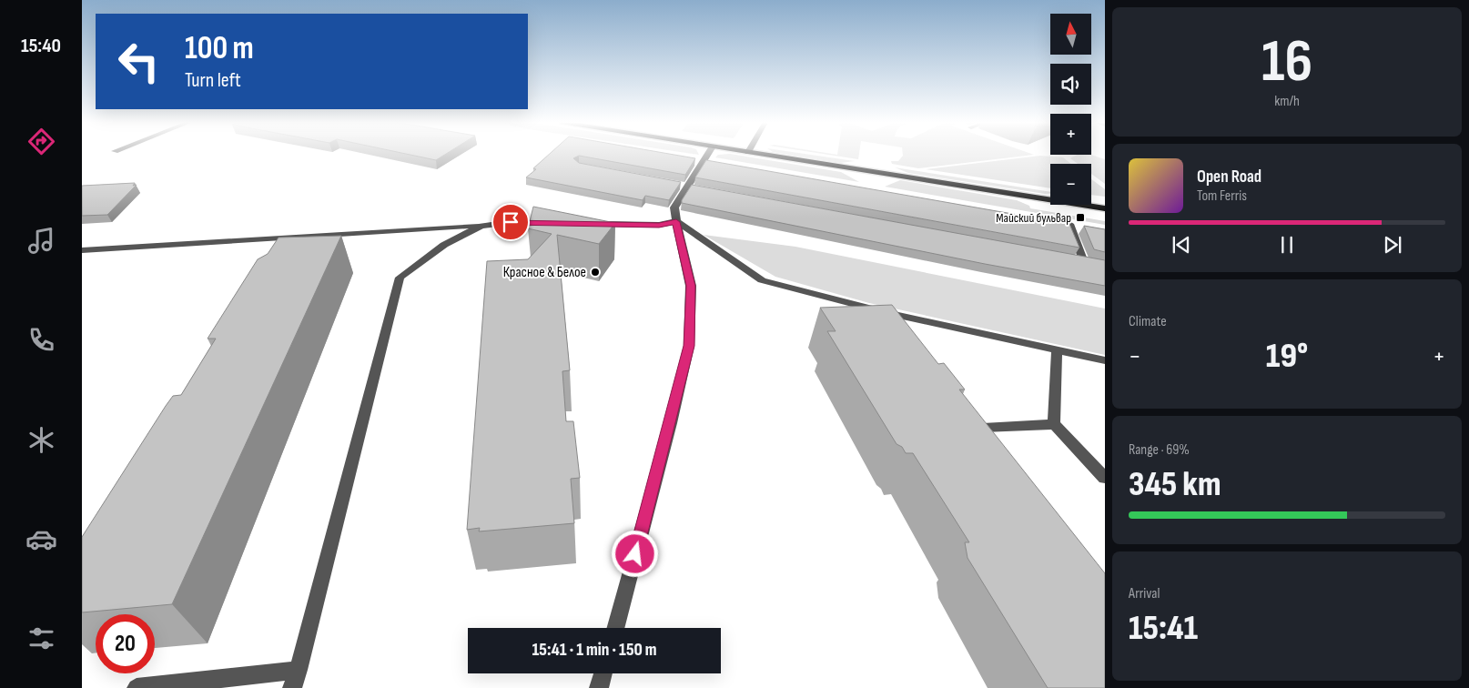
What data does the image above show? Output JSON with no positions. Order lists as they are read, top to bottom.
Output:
{
  "places": {
    "transit": ["Майский бульвар"],
    "other": ["Красное & Белое"]
  },
  "north": "top",
  "page": {
    "tabs": "15:40",
    "tile": [
      ["16", "km/h"],
      "Climate",
      ["Range · 69%", "345 km"],
      ["Arrival", "15:41"]
    ],
    "map_buttons": ["+", "−"],
    "turn": ["100 m", "Turn left"],
    "song": ["Open Road", "Tom Ferris"],
    "heat": ["−", "19°", "+"],
    "limit": "20",
    "trip": "15:41 · 1 min · 150 m"
  }
}
